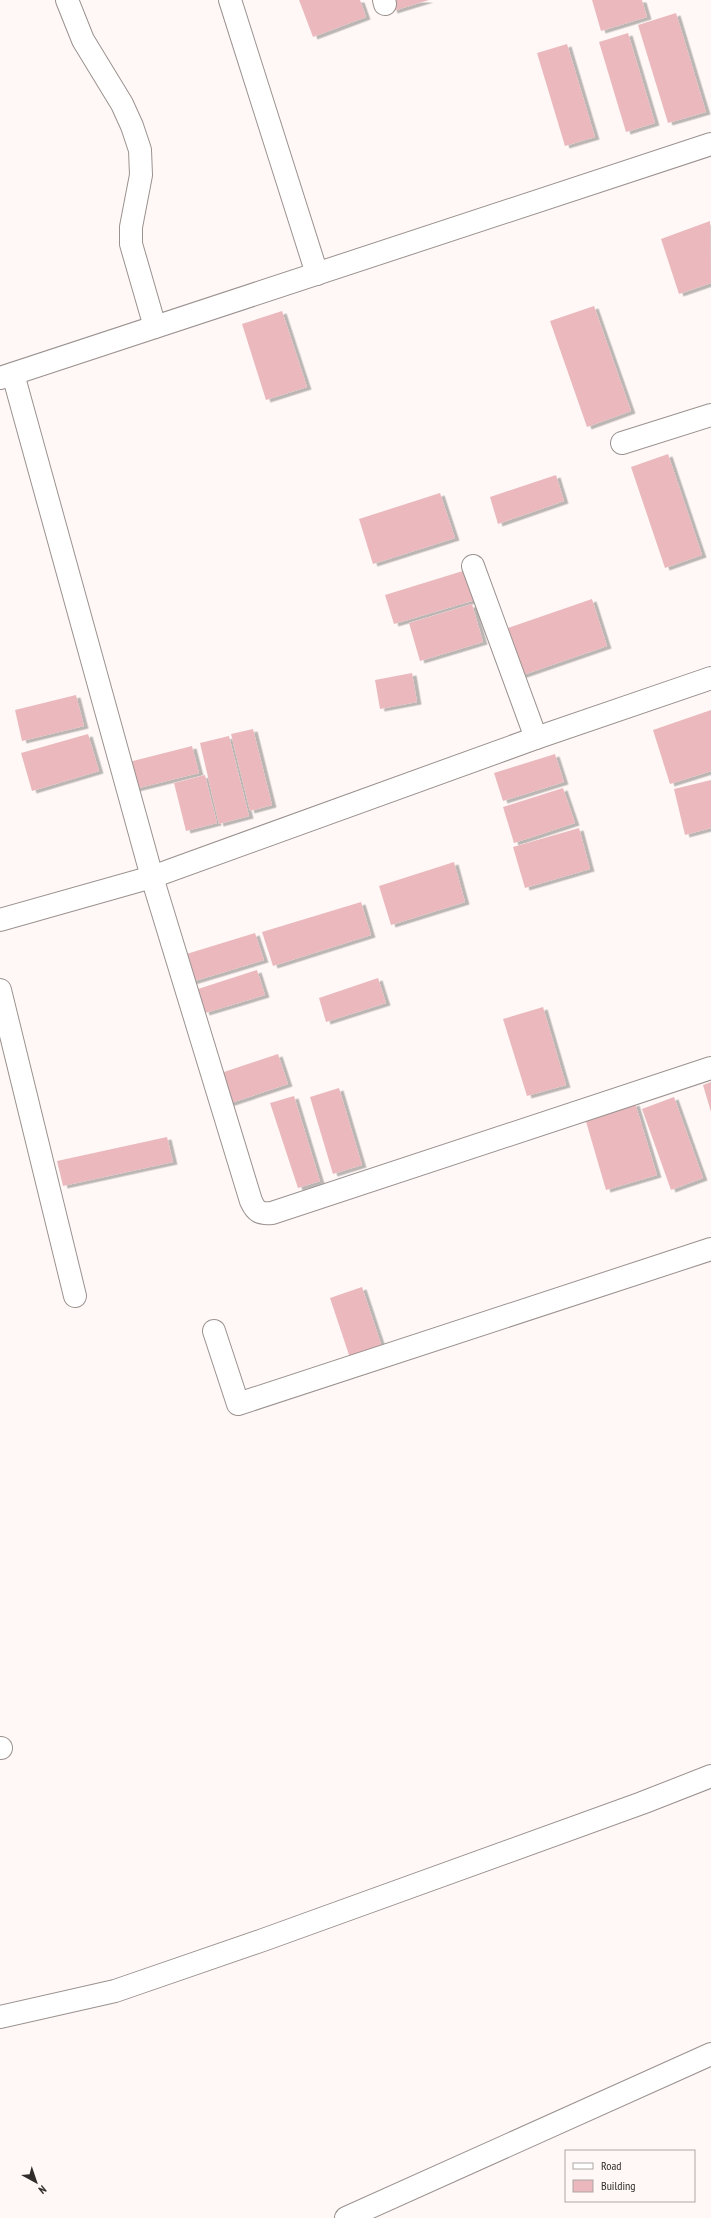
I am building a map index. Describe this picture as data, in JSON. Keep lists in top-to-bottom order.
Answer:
{
  "legend": ["Road", "Building"],
  "north": "bottom right"
}
